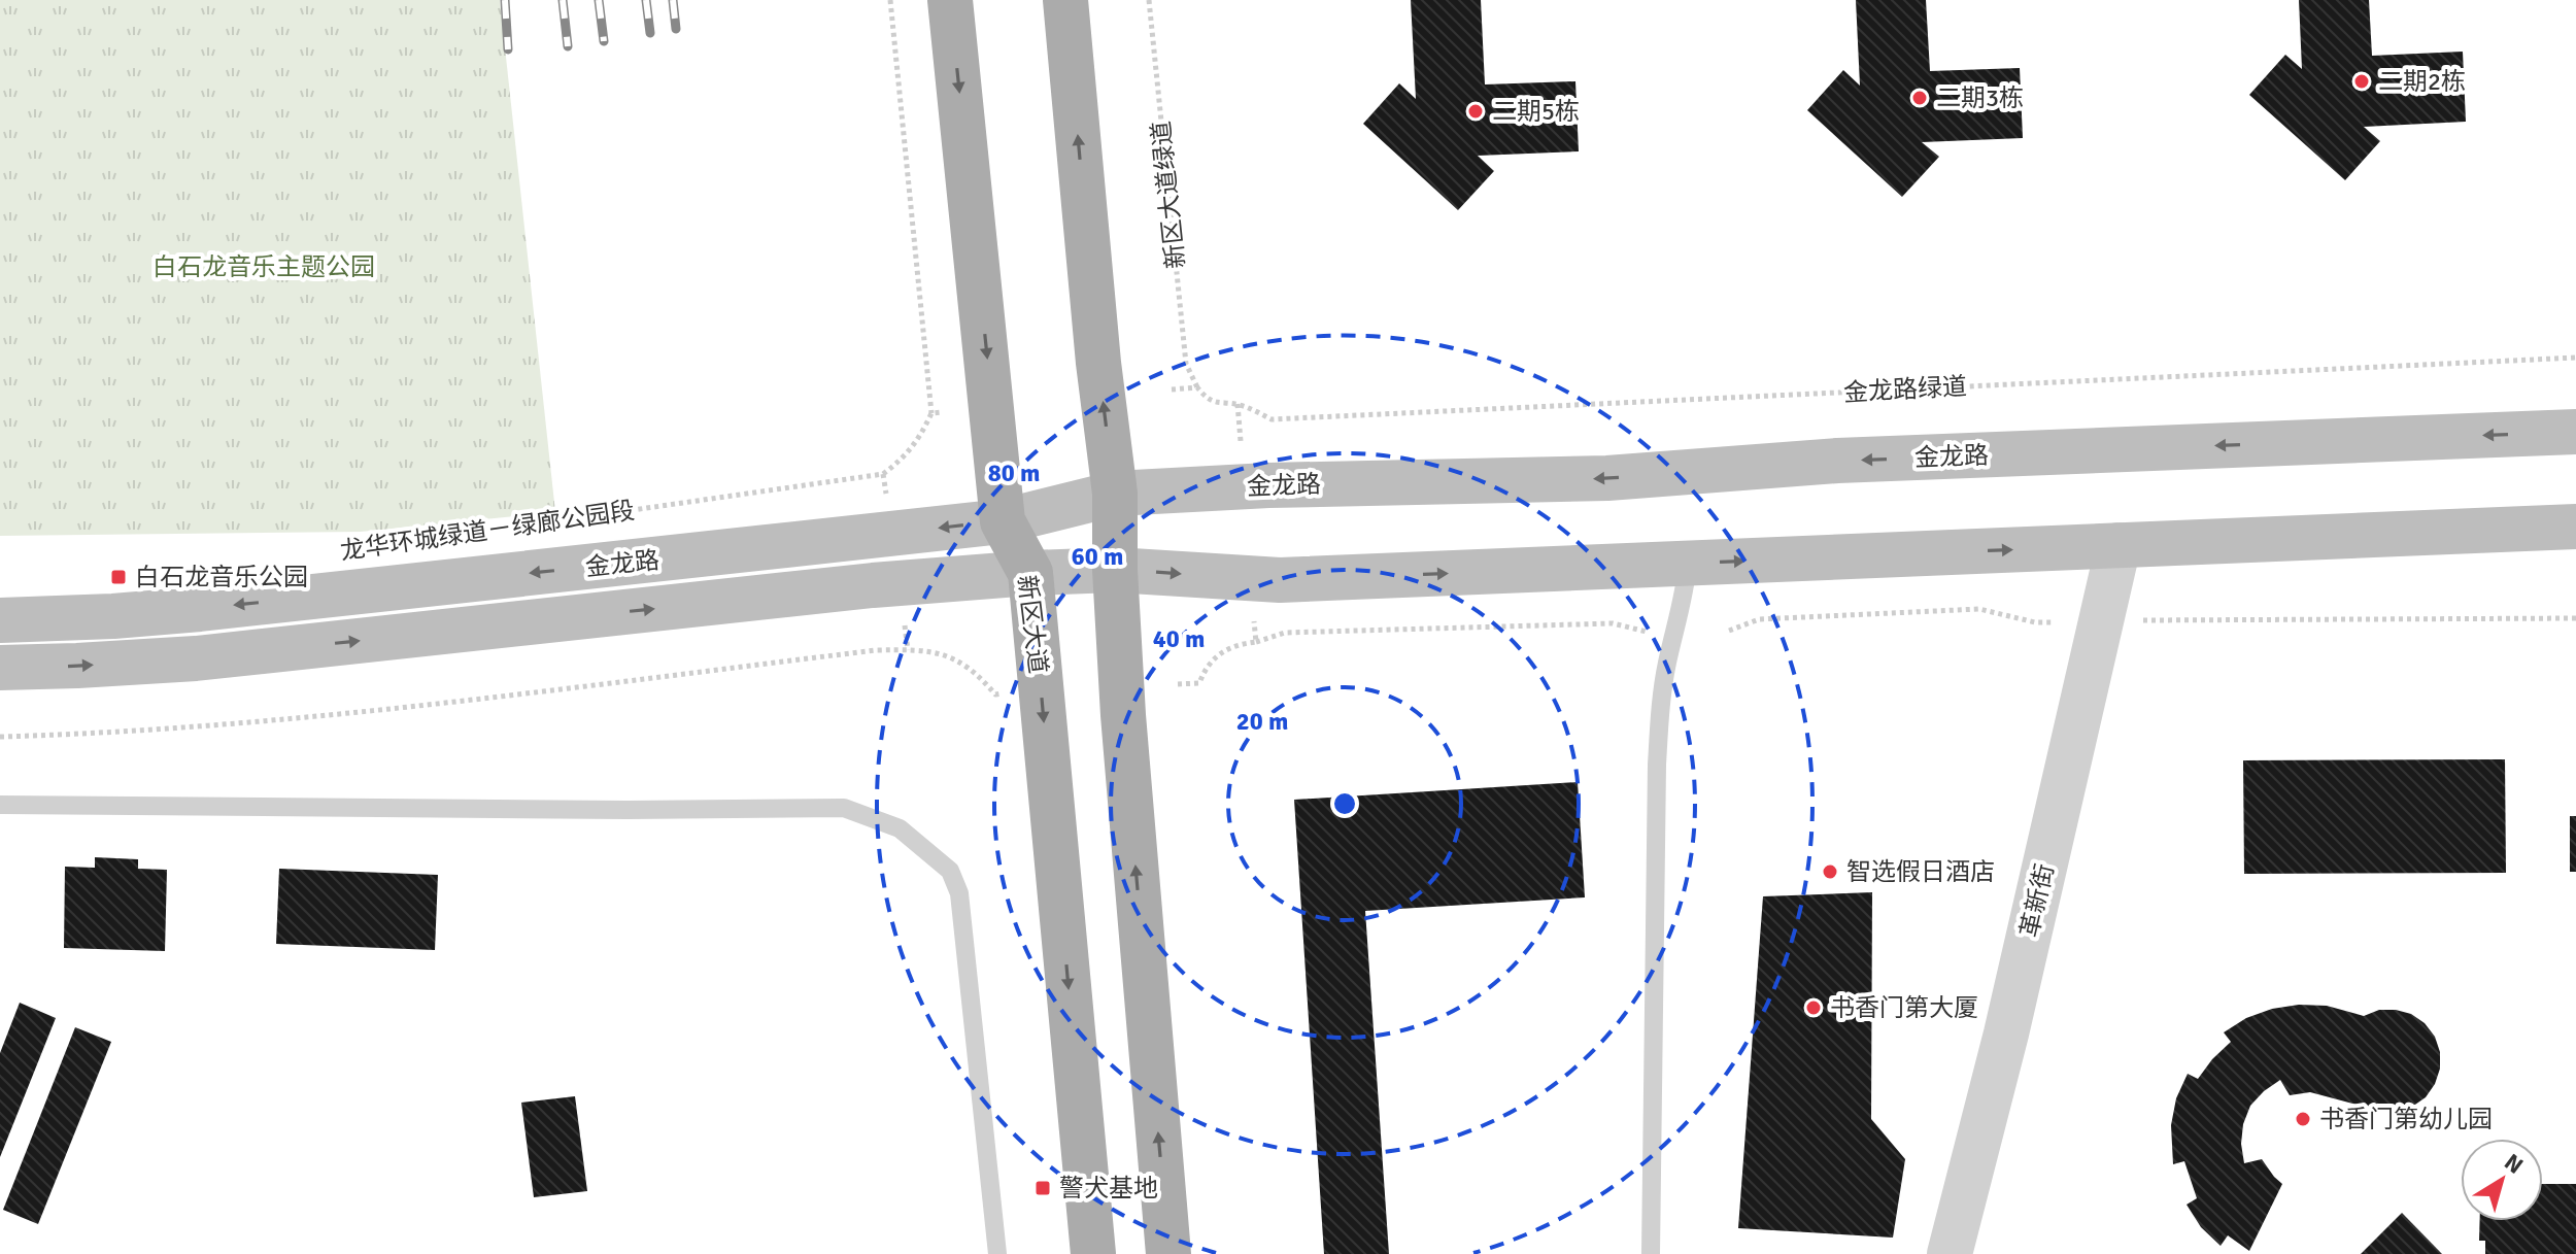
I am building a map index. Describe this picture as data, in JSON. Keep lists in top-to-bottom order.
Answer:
{
  "streets": {
    "main road": ["金龙路", "新区大道"],
    "street": ["革新街"],
    "path": ["新区大道绿道", "金龙路绿道", "龙华环城绿道－绿廊公园段"]
  },
  "crossings": [
    ["新区大道绿道", "金龙路绿道"],
    ["金龙路", "新区大道"],
    ["金龙路", "革新街"]
  ],
  "parks": ["白石龙音乐主题公园"],
  "places": {
    "other": [
      "二期2栋",
      "二期3栋",
      "二期5栋",
      "智选假日酒店",
      "书香门第大厦",
      "书香门第幼儿园"
    ],
    "transit": ["白石龙音乐公园", "警犬基地"]
  },
  "north": "top right",
  "rings": [
    "80 m",
    "60 m",
    "40 m",
    "20 m"
  ]
}
